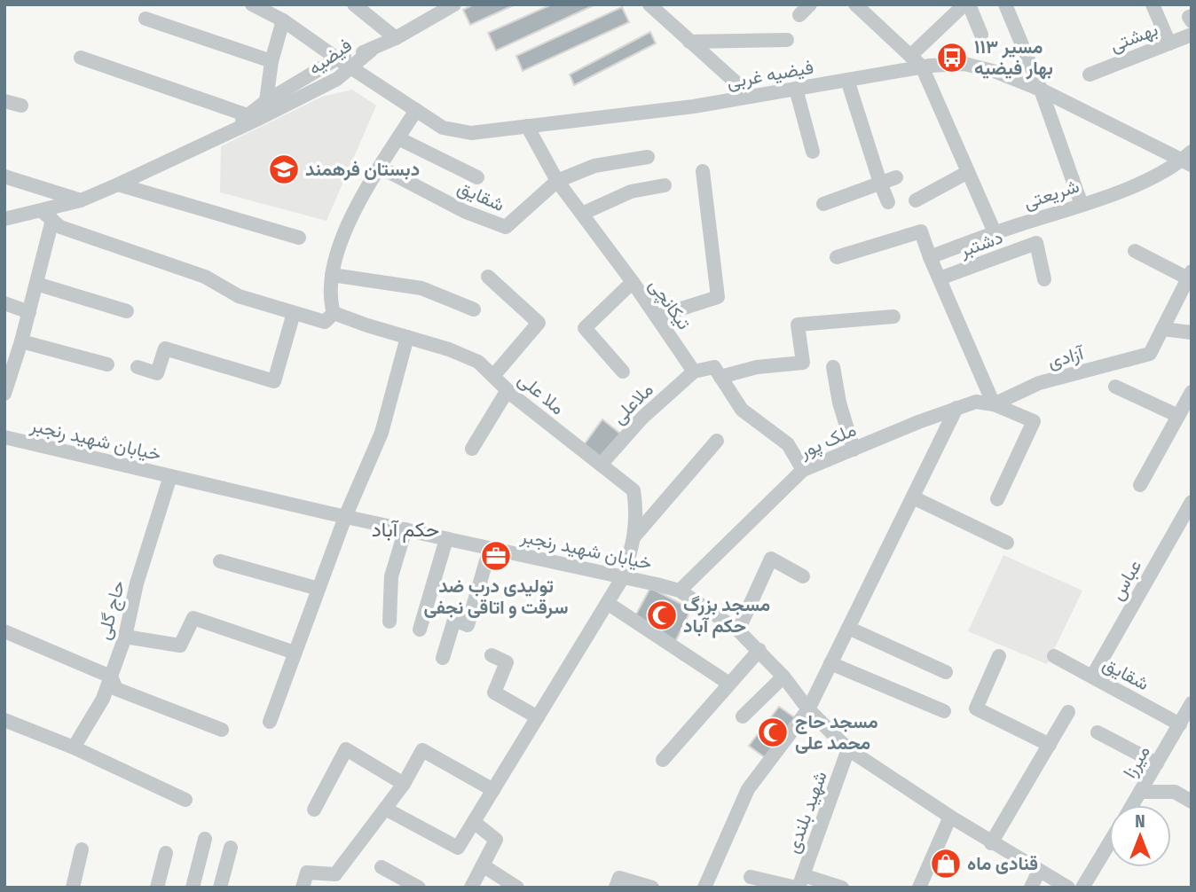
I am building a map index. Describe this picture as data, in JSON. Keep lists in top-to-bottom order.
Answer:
{
  "streets": {
    "street": [
      "بهشتی",
      "فیضیه",
      "فیضیه غربی",
      "شریعتی",
      "شقایق",
      "دشتبر",
      "تیکانچی",
      "آزادی",
      "ملا علی",
      "ملاعلی",
      "خیابان شهید رنجبر",
      "ملک پور",
      "عباس",
      "حاج گلی",
      "میرزا",
      "شهید بلندی"
    ]
  },
  "crossings": [
    ["فیضیه", "فیضیه غربی"],
    ["فیضیه", "ملا علی"],
    ["فیضیه غربی", "شریعتی"],
    ["فیضیه غربی", "تیکانچی"],
    ["شقایق", "تیکانچی"],
    ["شقایق", "عباس"],
    ["شقایق", "میرزا"],
    ["تیکانچی", "ملاعلی"],
    ["آزادی", "ملک پور"],
    ["ملا علی", "ملاعلی"],
    ["ملا علی", "خیابان شهید رنجبر"],
    ["خیابان شهید رنجبر", "ملک پور"],
    ["خیابان شهید رنجبر", "حاج گلی"],
    ["خیابان شهید رنجبر", "شهید بلندی"]
  ],
  "districts": ["حکم آباد"],
  "places": {
    "bus stop": ["مسیر ۱۱۳ بهار فیضیه"],
    "school or university": ["دبستان فرهمند"],
    "office": ["تولیدی درب ضد سرقت و اتاقی نجفی"],
    "mosque": ["مسجد بزرگ حکم آباد", "مسجد حاج محمد علی"],
    "shop": ["قنادی ماه"]
  },
  "north": "top"
}
